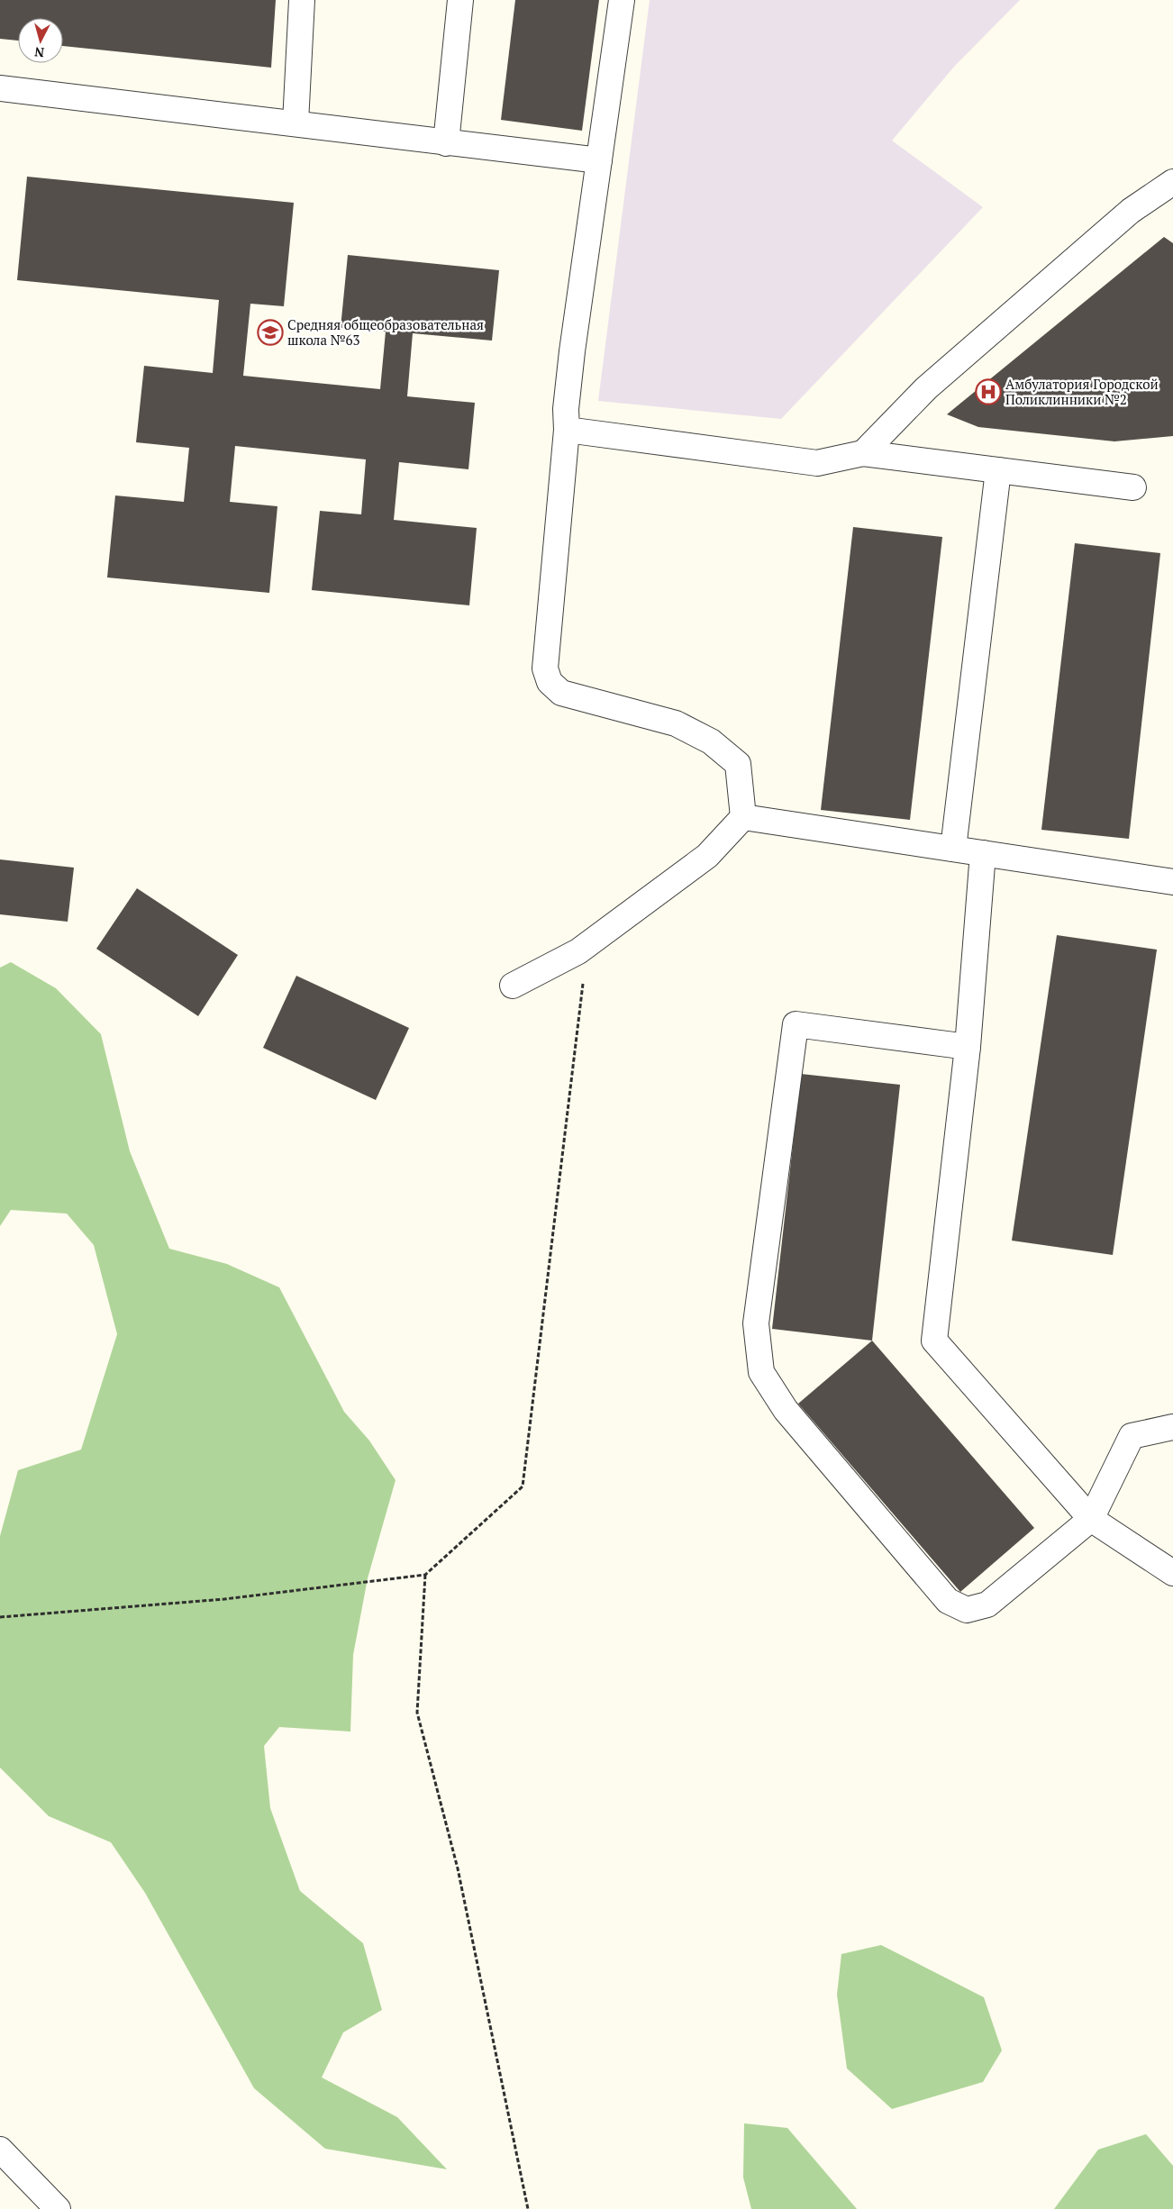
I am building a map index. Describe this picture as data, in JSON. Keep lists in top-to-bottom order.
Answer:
{
  "places": {
    "school or university": ["Средняя общеобразовательная школа №63"],
    "hospital": ["Амбулатория Городской Поликлинники №2"]
  },
  "north": "bottom"
}
